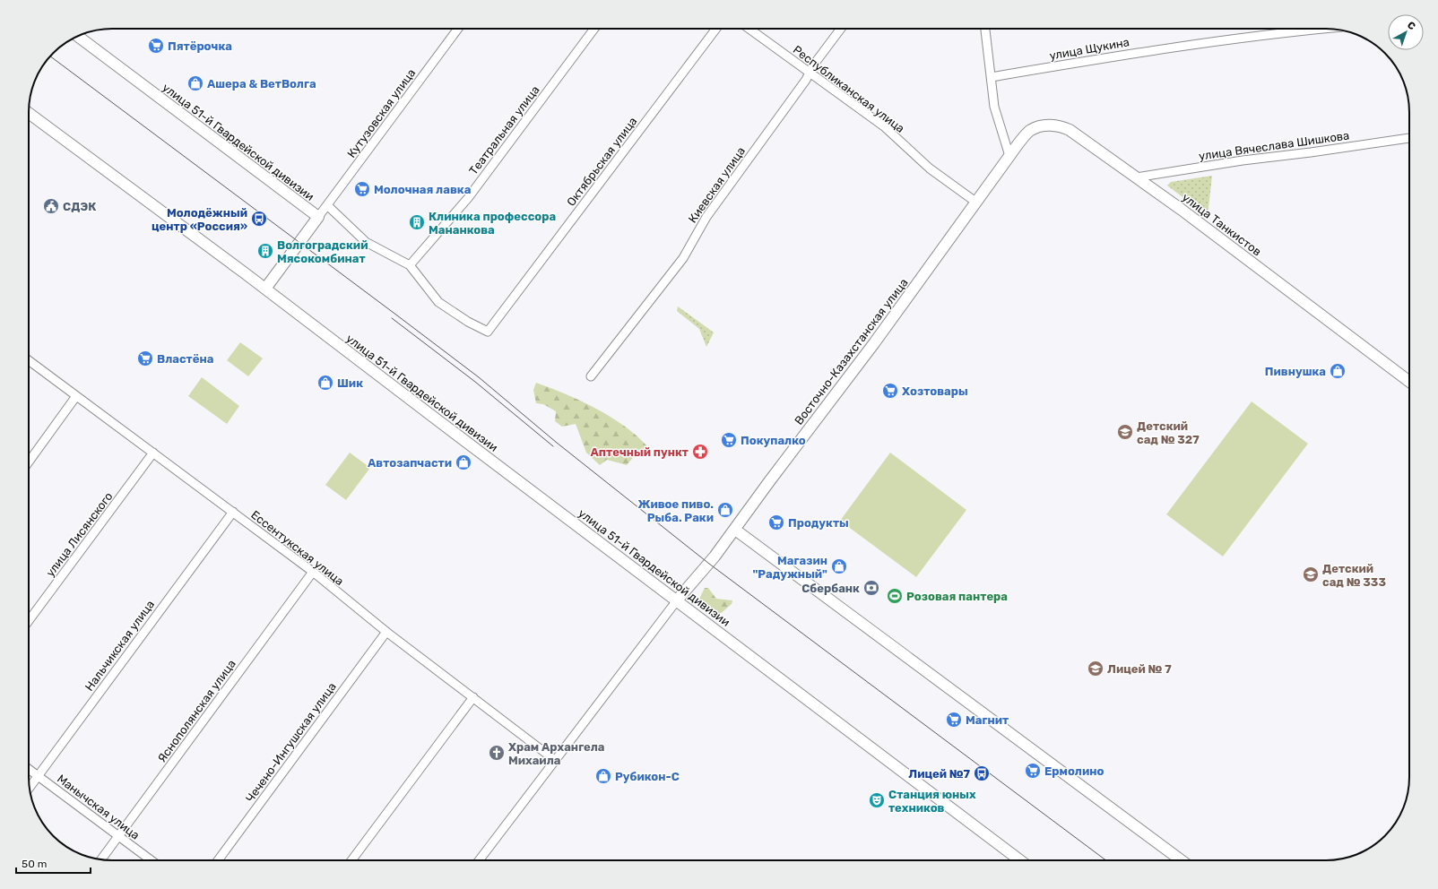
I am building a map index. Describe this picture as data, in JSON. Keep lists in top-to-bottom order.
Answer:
{
  "streets": {
    "main road": ["улица 51-й Гвардейской дивизии", "улица Танкистов", "Восточно-Казахстанская улица"],
    "street": [
      "улица Щукина",
      "Республиканская улица",
      "Кутузовская улица",
      "Театральная улица",
      "улица Вячеслава Шишкова",
      "Октябрьская улица",
      "Киевская улица",
      "улица Лисянского",
      "Ессентукская улица",
      "Нальчикская улица",
      "Яснополянская улица",
      "Чечено-Ингушская улица",
      "Манычская улица"
    ]
  },
  "crossings": [
    ["Республиканская улица", "Киевская улица"],
    ["Республиканская улица", "Восточно-Казахстанская улица"],
    ["Кутузовская улица", "улица 51-й Гвардейской дивизии"],
    ["Театральная улица", "Октябрьская улица"],
    ["улица 51-й Гвардейской дивизии", "Восточно-Казахстанская улица"],
    ["улица Вячеслава Шишкова", "улица Танкистов"],
    ["улица Танкистов", "Восточно-Казахстанская улица"],
    ["Восточно-Казахстанская улица", "Ессентукская улица"],
    ["улица Лисянского", "Ессентукская улица"],
    ["Ессентукская улица", "Нальчикская улица"],
    ["Ессентукская улица", "Яснополянская улица"],
    ["Ессентукская улица", "Чечено-Ингушская улица"],
    ["Нальчикская улица", "Манычская улица"],
    ["Яснополянская улица", "Манычская улица"]
  ],
  "places": {
    "supermarket": [
      "Пятёрочка",
      "Молочная лавка",
      "Властёна",
      "Хозтовары",
      "Покупалко",
      "Продукты",
      "Магнит",
      "Ермолино"
    ],
    "shop": [
      "Ашера & ВетВолга",
      "Пивнушка",
      "Шик",
      "Автозапчасти",
      "Живое пиво. Рыба. Раки",
      "Магазин \"Радужный\"",
      "Рубикон-С"
    ],
    "public building": ["СДЭК"],
    "bus stop": ["Молодёжный центр «Россия»", "Лицей №7"],
    "building": ["Клиника профессора Мананкова", "Волгоградский Мясокомбинат"],
    "school or university": ["Детский сад № 327", "Детский сад № 333", "Лицей № 7"],
    "pharmacy": ["Аптечный пункт"],
    "bank": ["Сбербанк"],
    "sports": ["Розовая пантера"],
    "church": ["Храм Архангела Михаила"],
    "theatre": ["Станция юных техников"]
  },
  "scale_bar": "50 m",
  "north": "top right"
}
